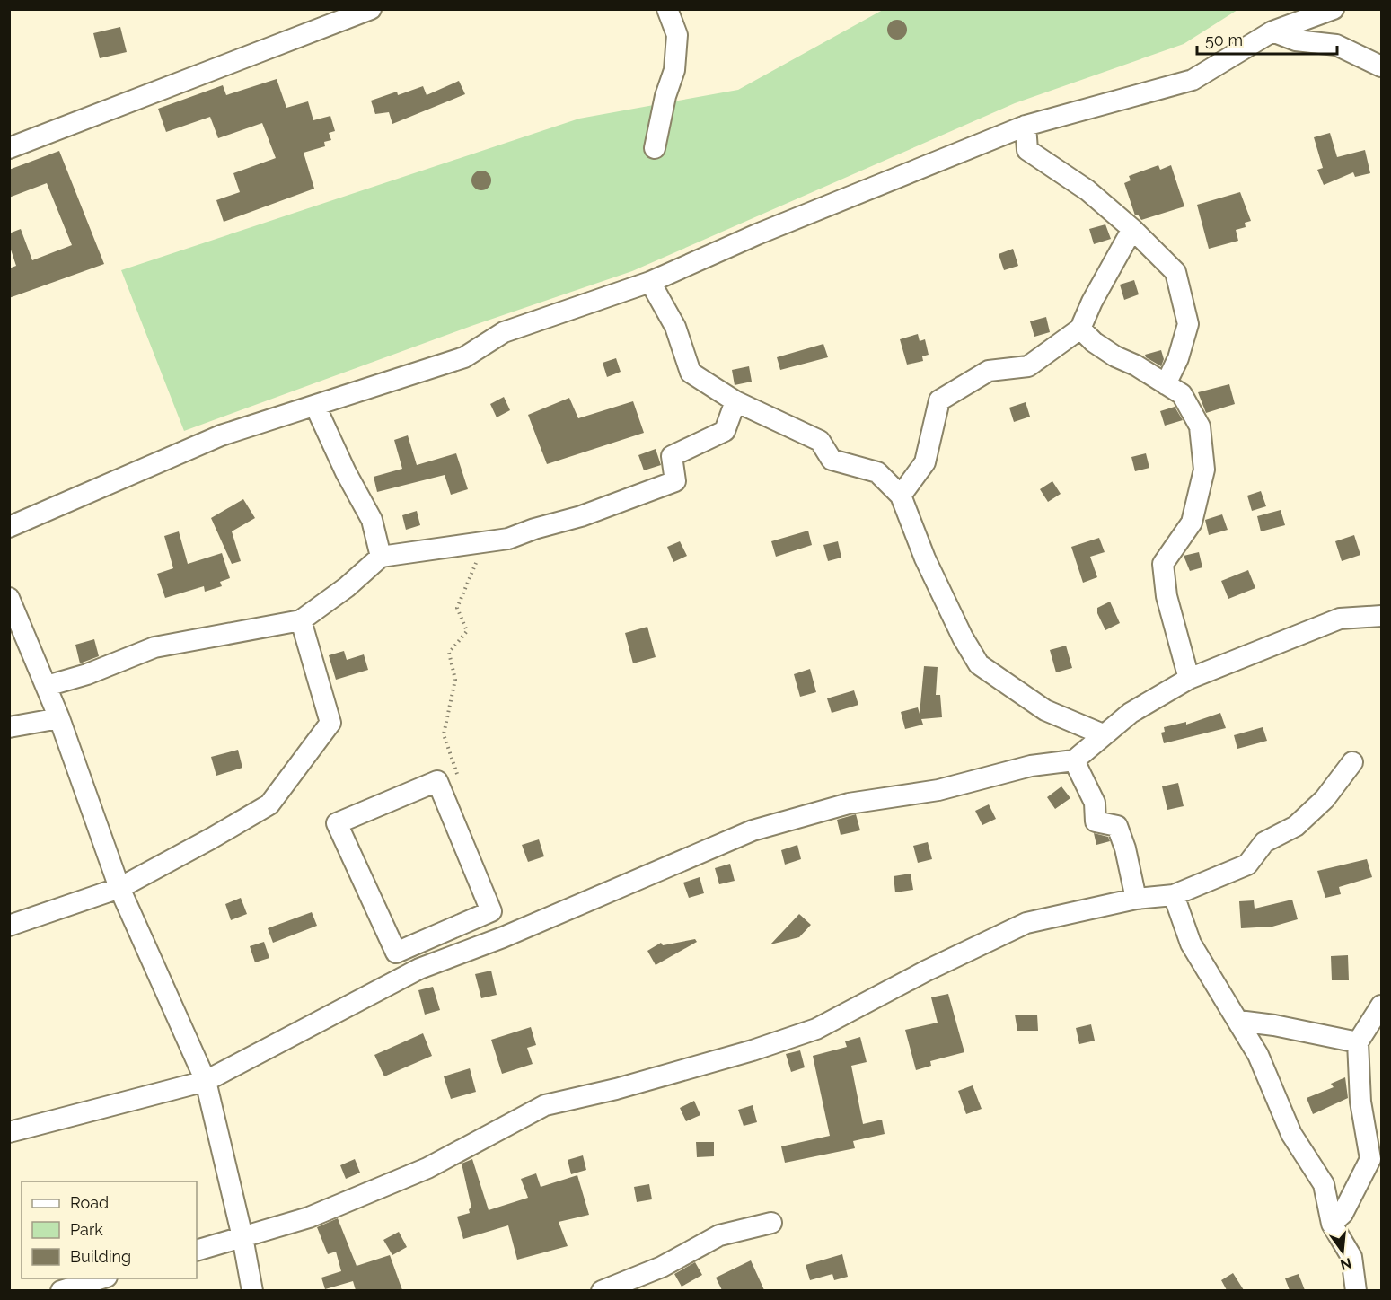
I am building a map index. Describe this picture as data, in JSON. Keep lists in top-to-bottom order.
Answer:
{
  "legend": ["Road", "Park", "Building"],
  "scale_bar": "50 m",
  "north": "bottom"
}
